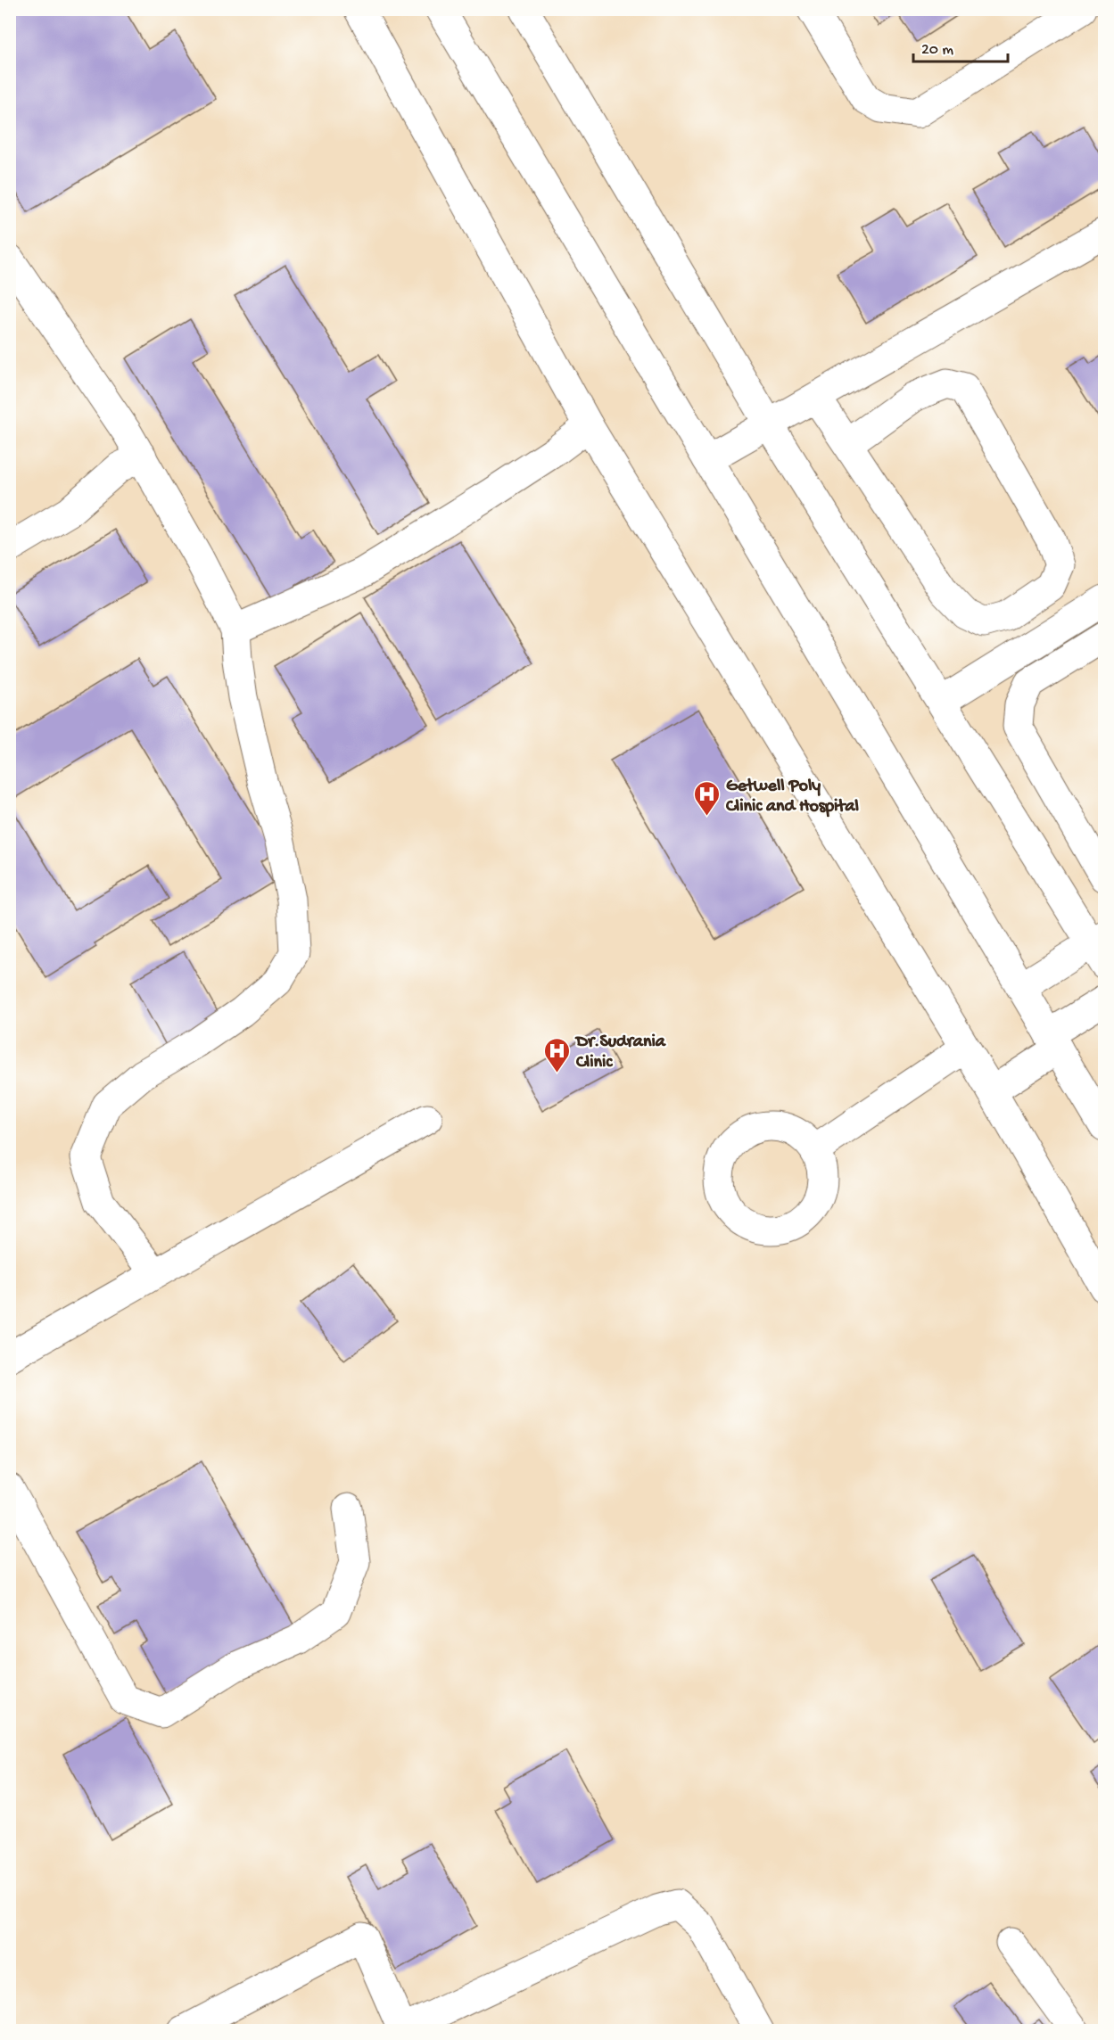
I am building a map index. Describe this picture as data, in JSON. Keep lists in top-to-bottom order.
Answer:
{
  "places": {
    "hospital": ["Getwell Poly Clinic and Hospital", "Dr.Sudrania Clinic"]
  },
  "scale_bar": "20 m"
}
